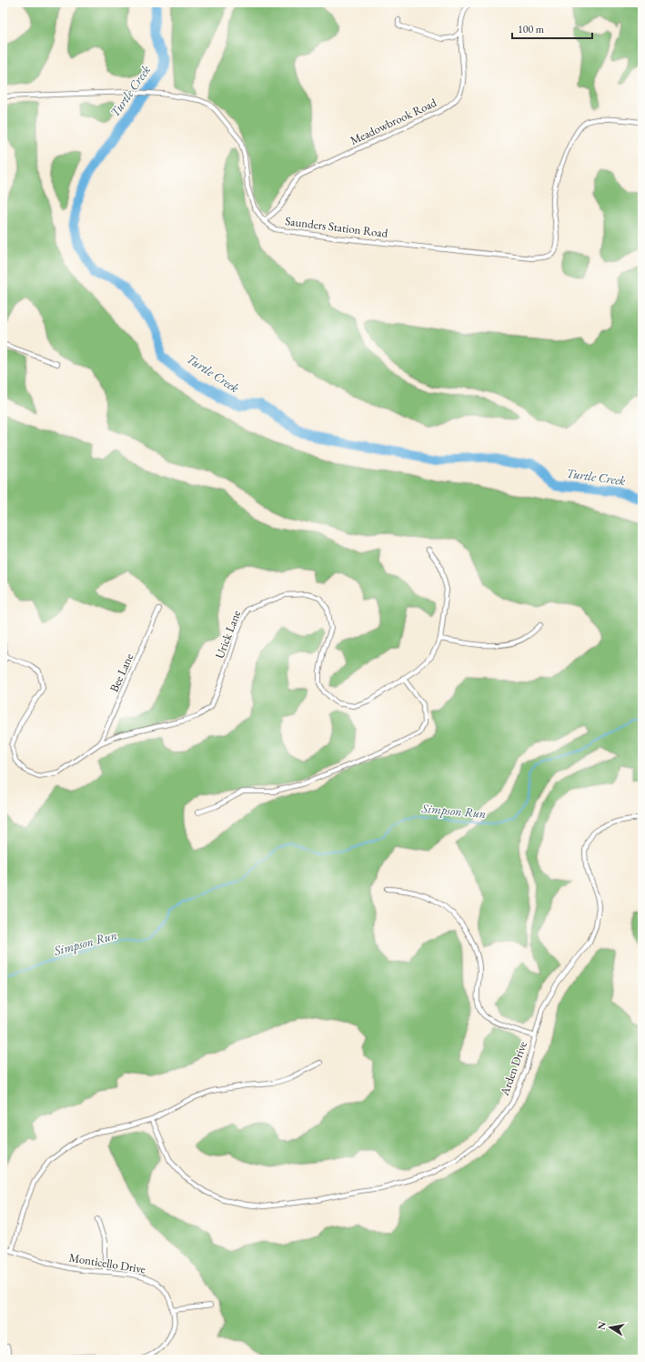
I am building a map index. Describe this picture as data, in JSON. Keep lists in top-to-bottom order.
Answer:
{
  "streets": {
    "street": [
      "Meadowbrook Road",
      "Saunders Station Road",
      "Urick Lane",
      "Bee Lane",
      "Arden Drive",
      "Monticello Drive"
    ]
  },
  "crossings": [
    ["Meadowbrook Road", "Saunders Station Road"],
    ["Urick Lane", "Bee Lane"]
  ],
  "water": ["Turtle Creek", "Simpson Run"],
  "scale_bar": "100 m",
  "north": "left"
}
